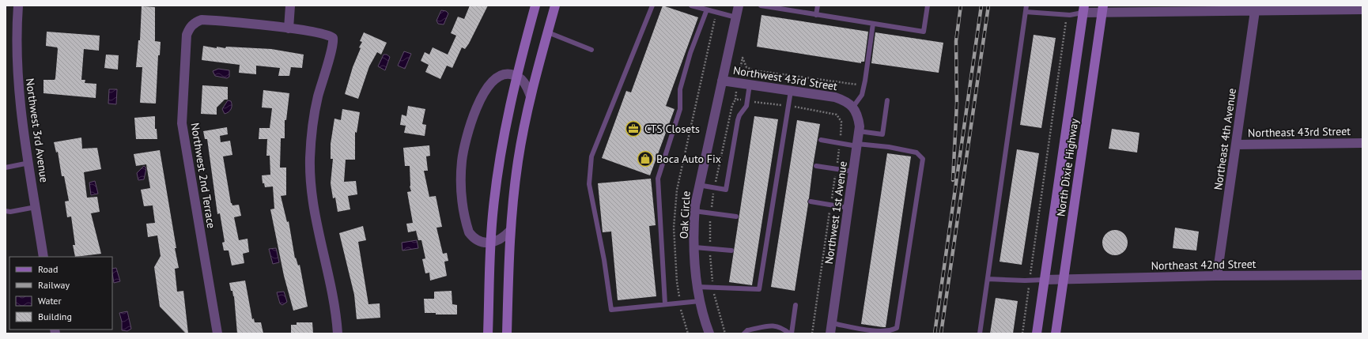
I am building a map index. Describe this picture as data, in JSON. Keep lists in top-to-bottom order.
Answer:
{
  "streets": {
    "street": [
      "Northwest 43rd Street",
      "Northwest 3rd Avenue",
      "Northeast 43rd Street",
      "Northeast 4th Avenue",
      "North Dixie Highway",
      "Northwest 2nd Terrace",
      "Northwest 1st Avenue",
      "Oak Circle",
      "Northeast 42nd Street"
    ]
  },
  "crossings": [
    ["Northwest 43rd Street", "Northwest 1st Avenue"],
    ["Northwest 43rd Street", "Oak Circle"],
    ["Northeast 43rd Street", "Northeast 4th Avenue"],
    ["Northeast 4th Avenue", "Northeast 42nd Street"],
    ["North Dixie Highway", "Northeast 42nd Street"]
  ],
  "places": {
    "office": ["CTS Closets"],
    "shop": ["Boca Auto Fix"]
  },
  "legend": [
    "Road",
    "Railway",
    "Water",
    "Building"
  ]
}
